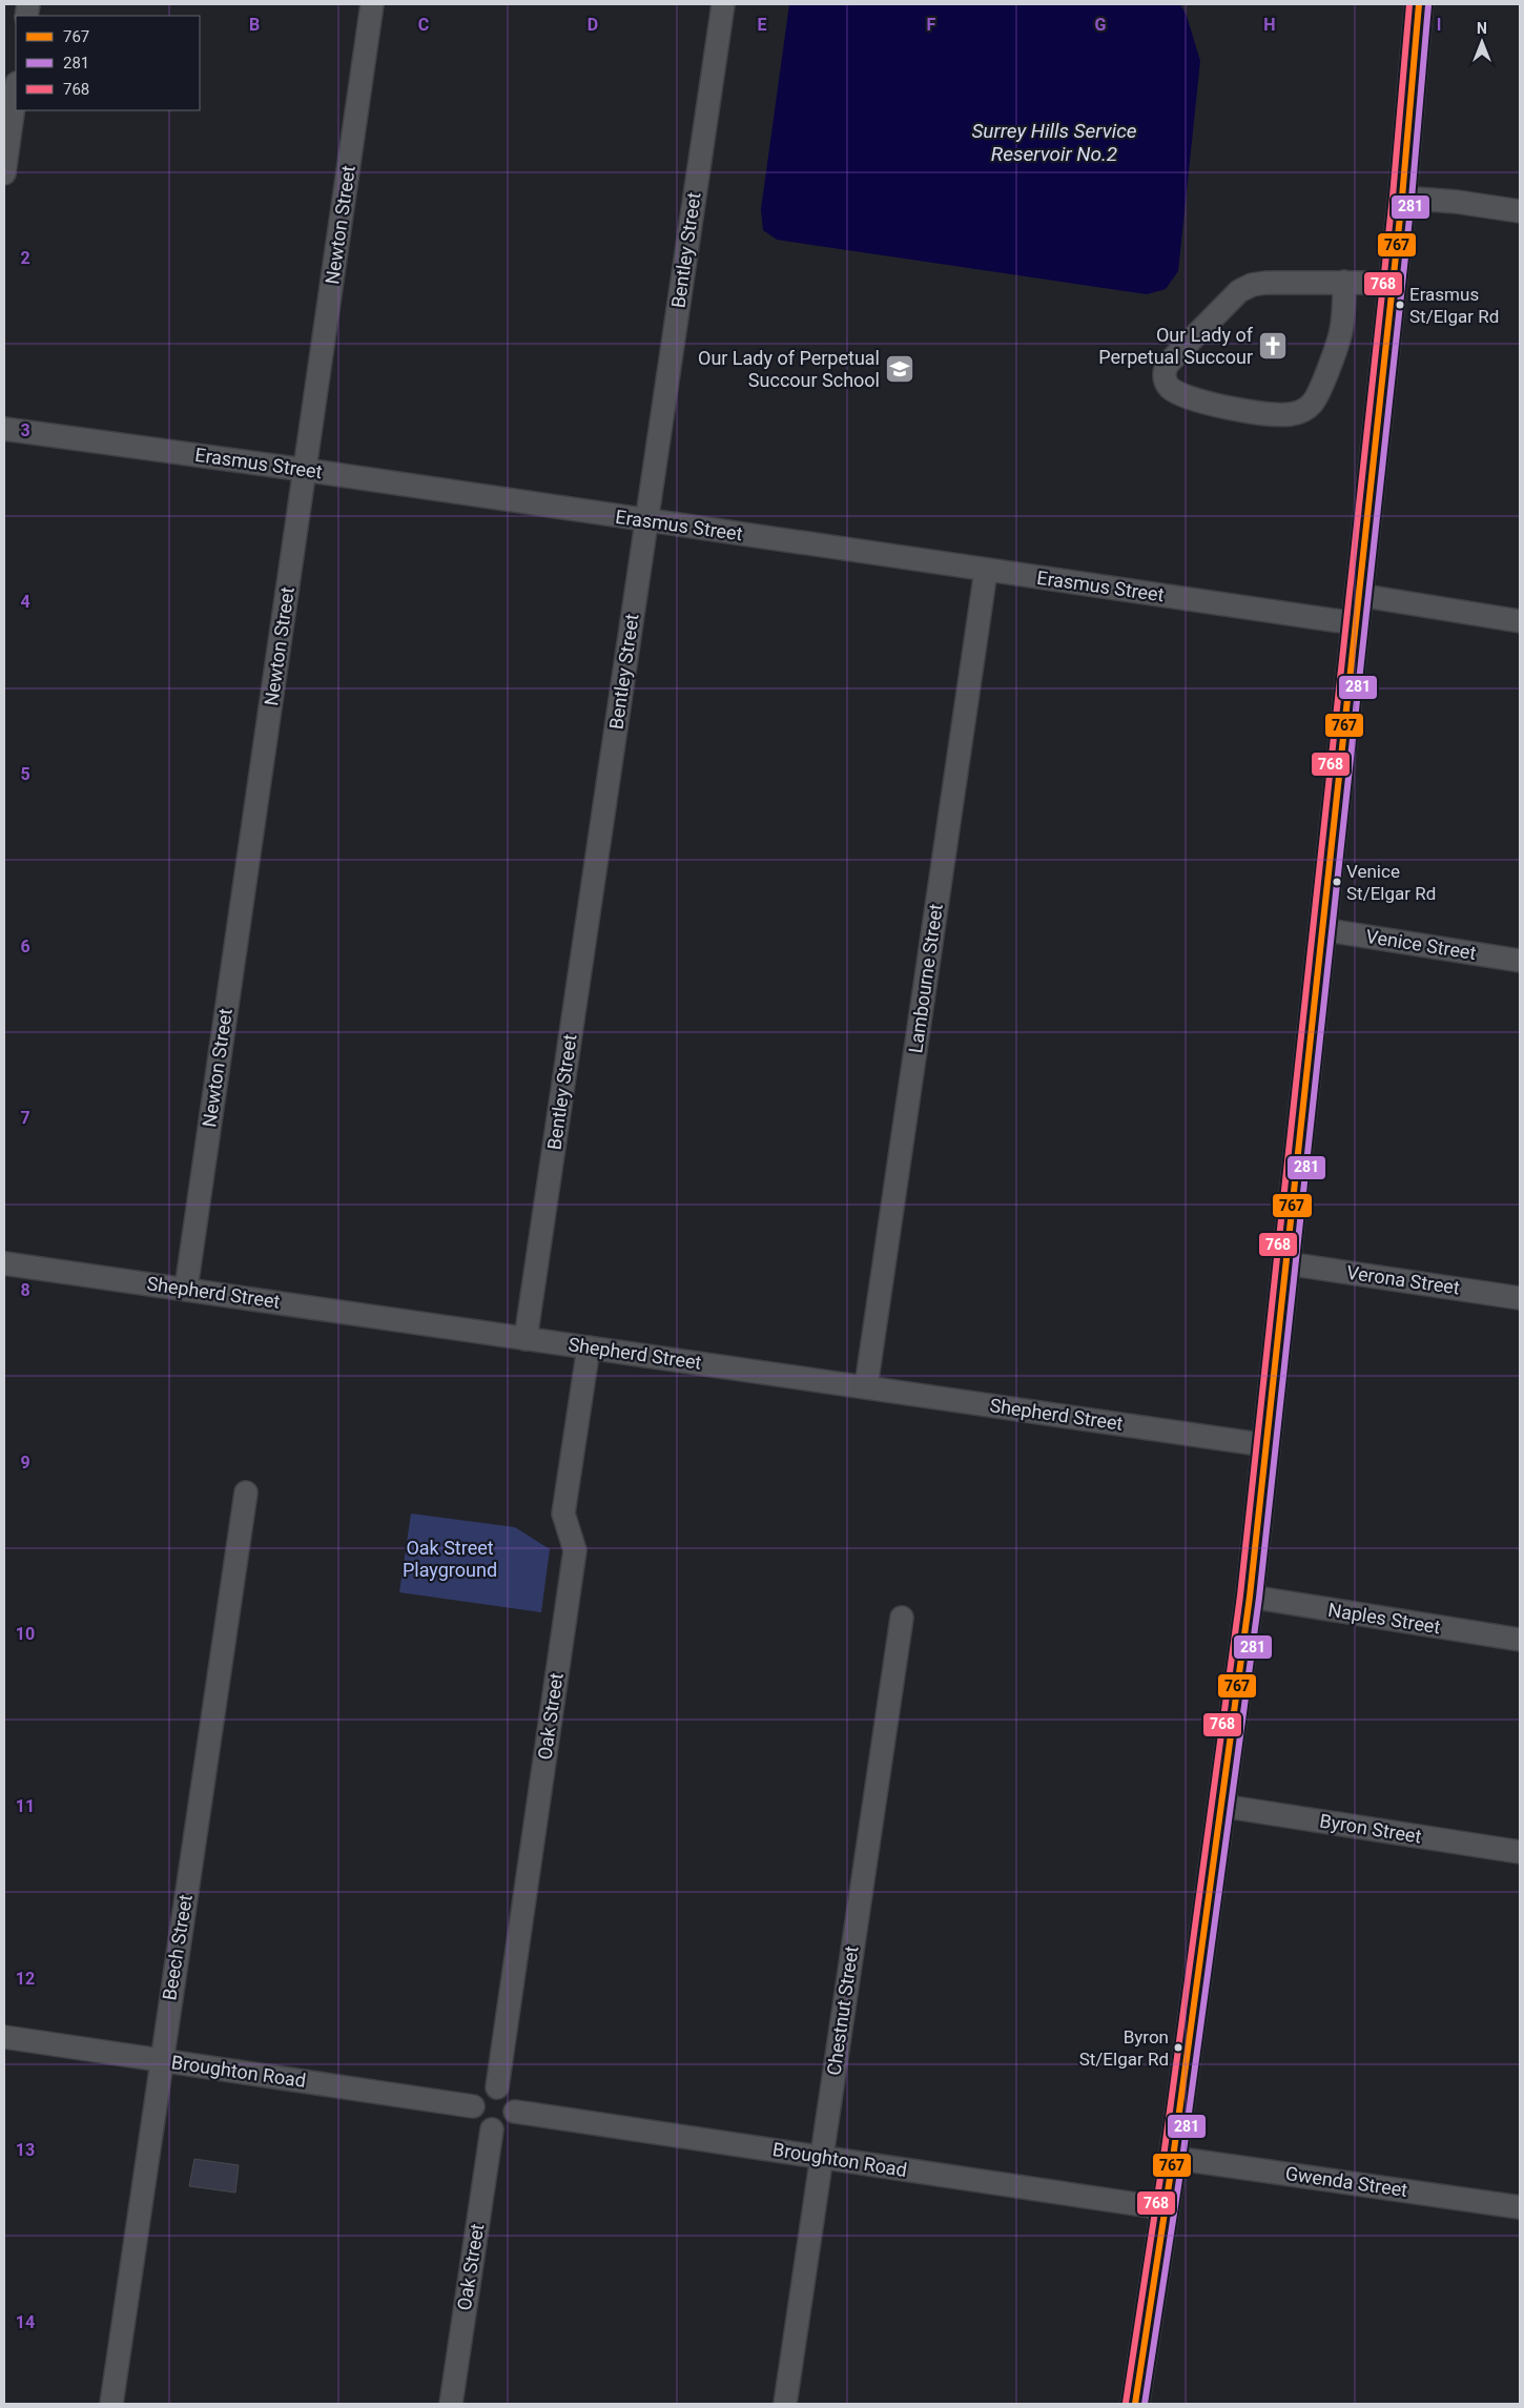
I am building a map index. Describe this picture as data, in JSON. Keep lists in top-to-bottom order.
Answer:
{
  "streets": {
    "street": [
      "Newton Street",
      "Bentley Street",
      "Erasmus Street",
      "Venice Street",
      "Lambourne Street",
      "Verona Street",
      "Shepherd Street",
      "Naples Street",
      "Oak Street",
      "Byron Street",
      "Beech Street",
      "Chestnut Street",
      "Broughton Road",
      "Gwenda Street"
    ]
  },
  "crossings": [
    ["Newton Street", "Erasmus Street"],
    ["Newton Street", "Shepherd Street"],
    ["Bentley Street", "Erasmus Street"],
    ["Bentley Street", "Shepherd Street"],
    ["Erasmus Street", "Lambourne Street"],
    ["Lambourne Street", "Shepherd Street"],
    ["Shepherd Street", "Oak Street"],
    ["Oak Street", "Broughton Road"],
    ["Beech Street", "Broughton Road"],
    ["Chestnut Street", "Broughton Road"]
  ],
  "water": ["Surrey Hills Service Reservoir No.2"],
  "parks": ["Oak Street Playground"],
  "places": {
    "other": ["Erasmus St/Elgar Rd", "Venice St/Elgar Rd", "Byron St/Elgar Rd"],
    "church": ["Our Lady of Perpetual Succour"],
    "school or university": ["Our Lady of Perpetual Succour School"]
  },
  "lines": ["transit line 767", "transit line 768", "transit line 281"],
  "legend": ["767", "281", "768"],
  "north": "top",
  "grid": {
    "columns": [
      "B",
      "C",
      "D",
      "E",
      "F",
      "G",
      "H",
      "I"
    ],
    "rows": [
      "2",
      "3",
      "4",
      "5",
      "6",
      "7",
      "8",
      "9",
      "10",
      "11",
      "12",
      "13",
      "14"
    ]
  }
}
